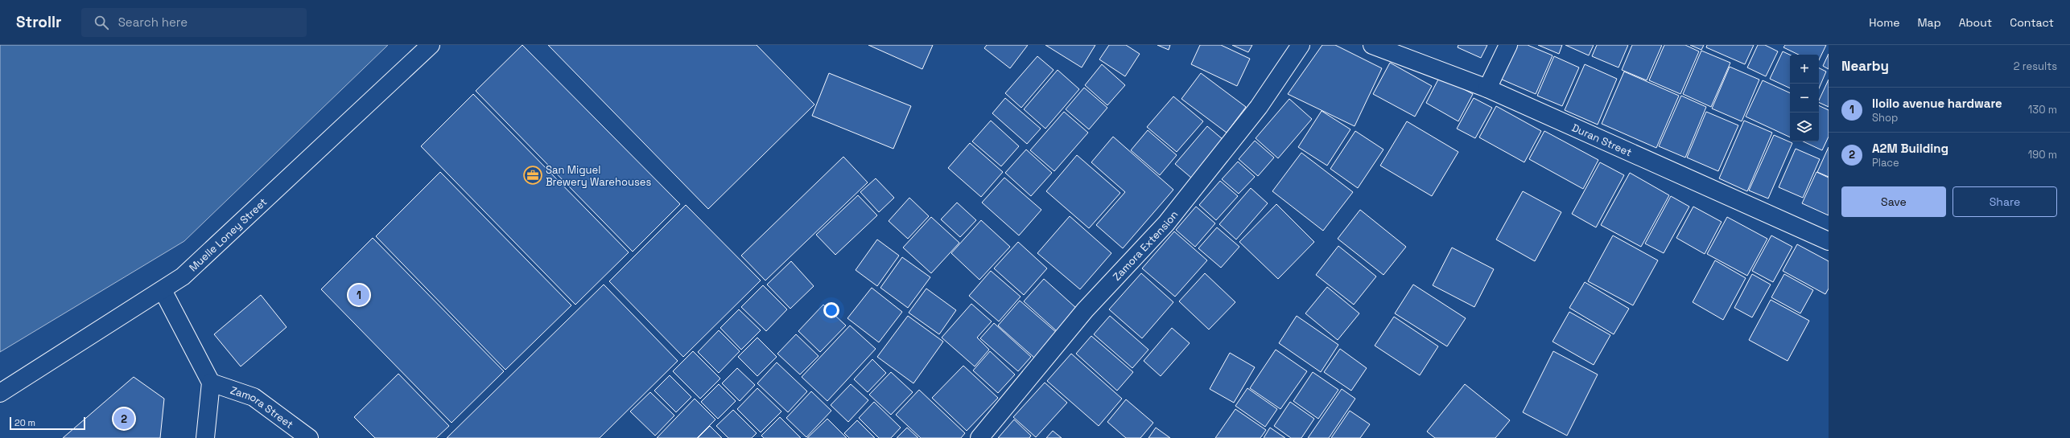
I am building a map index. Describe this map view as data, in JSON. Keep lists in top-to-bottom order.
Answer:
{
  "streets": {
    "street": [
      "Duran Street",
      "Muelle Loney Street",
      "Zamora Extension",
      "Zamora Street"
    ]
  },
  "places": {
    "office": ["San Miguel Brewery Warehouses"]
  },
  "scale_bar": "20 m",
  "page": {
    "header": "Strollr",
    "search": "Search here",
    "nav": [
      "Home",
      "Map",
      "About",
      "Contact"
    ],
    "heading": ["Nearby", "2 results"],
    "map_buttons": ["+", "−"],
    "list": [
      {
        "mark": "1",
        "name": "Iloilo avenue hardware",
        "note": "Shop",
        "value": "130 m"
      },
      {
        "mark": "2",
        "name": "A2M Building",
        "note": "Place",
        "value": "190 m"
      }
    ],
    "buttons": ["Save", "Share"],
    "pins": ["1", "2"],
    "scale": "20 m"
  }
}
